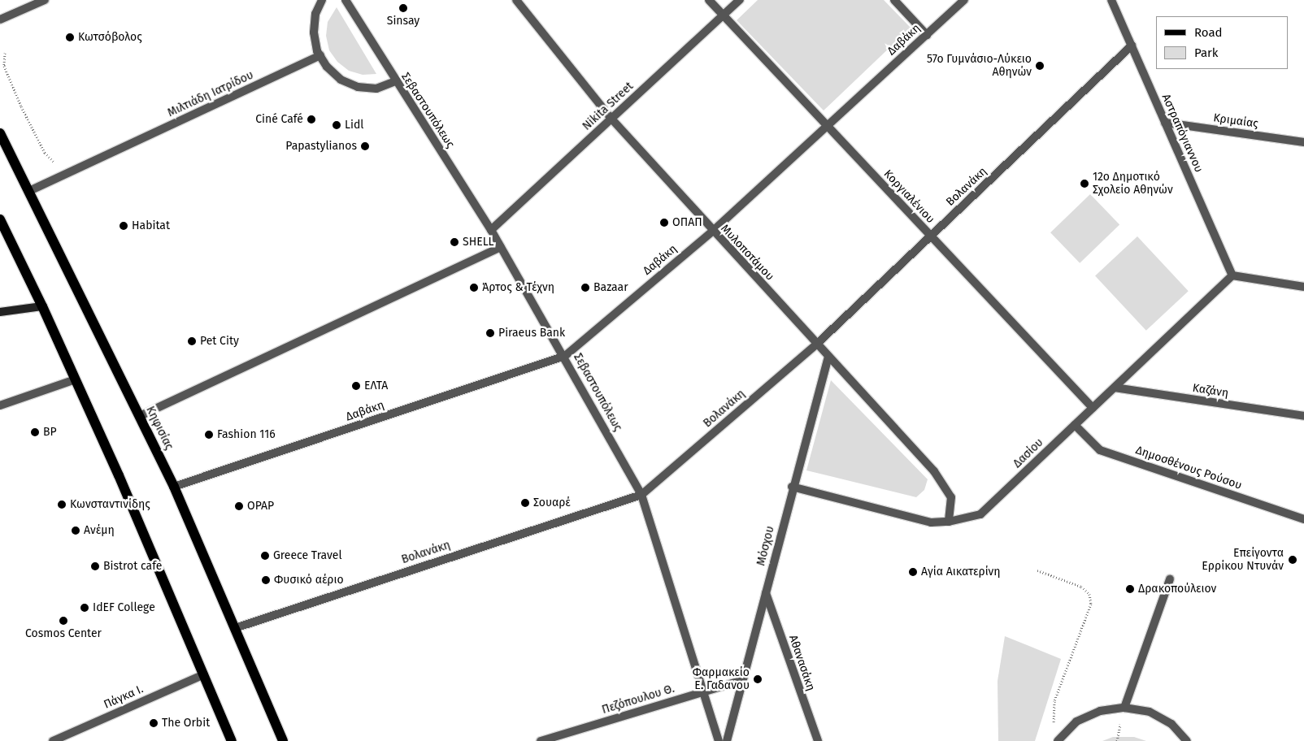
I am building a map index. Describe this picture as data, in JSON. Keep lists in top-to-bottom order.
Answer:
{
  "streets": {
    "main road": ["Κηφισίας"],
    "street": [
      "Δαβάκη",
      "Μιλτιάδη Ιατρίδου",
      "Nikita Street",
      "Σεβαστουπόλεως",
      "Κριμαίας",
      "Αστραπόγιαννου",
      "Βολανάκη",
      "Κοργιαλένιου",
      "Μυλοποτάμου",
      "Καζάνη",
      "Δασίου",
      "Δημοσθένους Ρούσου",
      "Μόσχου",
      "Αθανασάκη",
      "Πάγκα Ι.",
      "Πεζόπουλου Θ."
    ]
  },
  "crossings": [
    ["Δαβάκη", "Σεβαστουπόλεως"],
    ["Δαβάκη", "Κοργιαλένιου"],
    ["Δαβάκη", "Μυλοποτάμου"],
    ["Δαβάκη", "Κηφισίας"],
    ["Μιλτιάδη Ιατρίδου", "Κηφισίας"],
    ["Nikita Street", "Σεβαστουπόλεως"],
    ["Nikita Street", "Κοργιαλένιου"],
    ["Nikita Street", "Μυλοποτάμου"],
    ["Σεβαστουπόλεως", "Βολανάκη"],
    ["Σεβαστουπόλεως", "Πεζόπουλου Θ."],
    ["Κριμαίας", "Αστραπόγιαννου"],
    ["Αστραπόγιαννου", "Βολανάκη"],
    ["Αστραπόγιαννου", "Δασίου"],
    ["Βολανάκη", "Κοργιαλένιου"],
    ["Βολανάκη", "Μυλοποτάμου"],
    ["Βολανάκη", "Κηφισίας"],
    ["Κοργιαλένιου", "Δασίου"],
    ["Μυλοποτάμου", "Δασίου"],
    ["Μυλοποτάμου", "Μόσχου"],
    ["Καζάνη", "Δασίου"],
    ["Δασίου", "Δημοσθένους Ρούσου"],
    ["Δασίου", "Μόσχου"],
    ["Μόσχου", "Αθανασάκη"],
    ["Μόσχου", "Πεζόπουλου Θ."]
  ],
  "places": [
    "Sinsay",
    "Κωτσόβολος",
    "57ο Γυμνάσιο-Λύκειο Αθηνών",
    "Ciné Café",
    "Lidl",
    "Papastylianos",
    "12ο Δημοτικό Σχολείο Αθηνών",
    "ΟΠΑΠ",
    "Habitat",
    "SHELL",
    "Άρτος & Τέχνη",
    "Bazaar",
    "Piraeus Bank",
    "Pet City",
    "ΕΛΤΑ",
    "BP",
    "Fashion 116",
    "Σουαρέ",
    "Κωνσταντινίδης",
    "OPAP",
    "Ανέμη",
    "Greece Travel",
    "Επείγοντα Ερρίκου Ντυνάν",
    "Bistrot cafe",
    "Αγία Αικατερίνη",
    "Φυσικό αέριο",
    "Δρακοπούλειον",
    "IdEF College",
    "Cosmos Center",
    "Φαρμακείο Ε. Γαδανου",
    "The Orbit"
  ],
  "legend": ["Road", "Park"]
}
